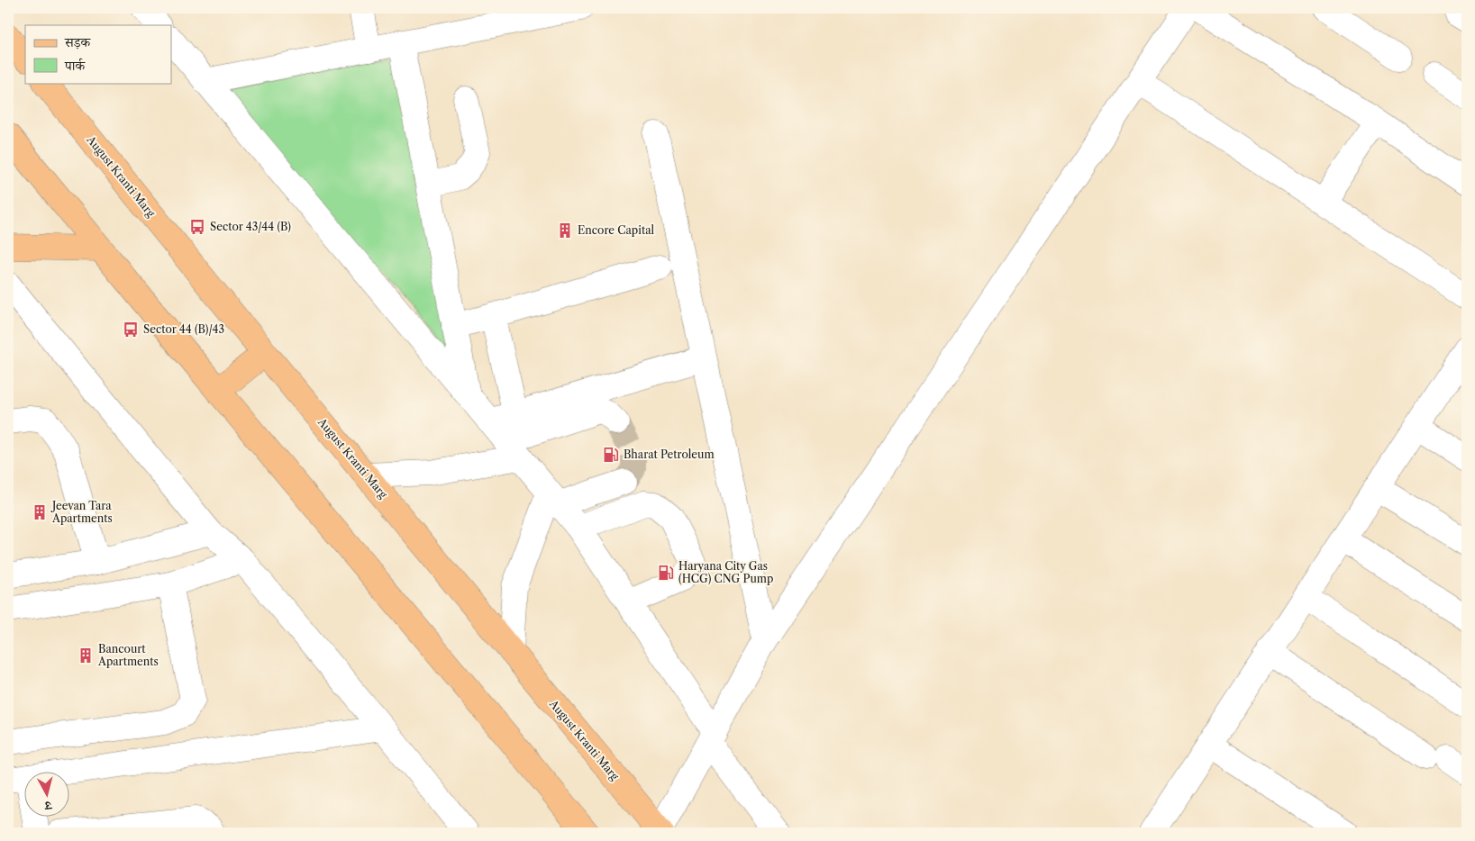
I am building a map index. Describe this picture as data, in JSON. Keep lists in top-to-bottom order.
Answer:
{
  "streets": {
    "main road": ["August Kranti Marg"]
  },
  "places": {
    "bus stop": ["Sector 43/44 (B)", "Sector 44 (B)/43"],
    "building": ["Encore Capital", "Jeevan Tara Apartments", "Bancourt Apartments"],
    "fuel station": ["Bharat Petroleum", "Haryana City Gas (HCG) CNG Pump"]
  },
  "legend": ["सड़क", "पार्क"],
  "north": "bottom"
}
